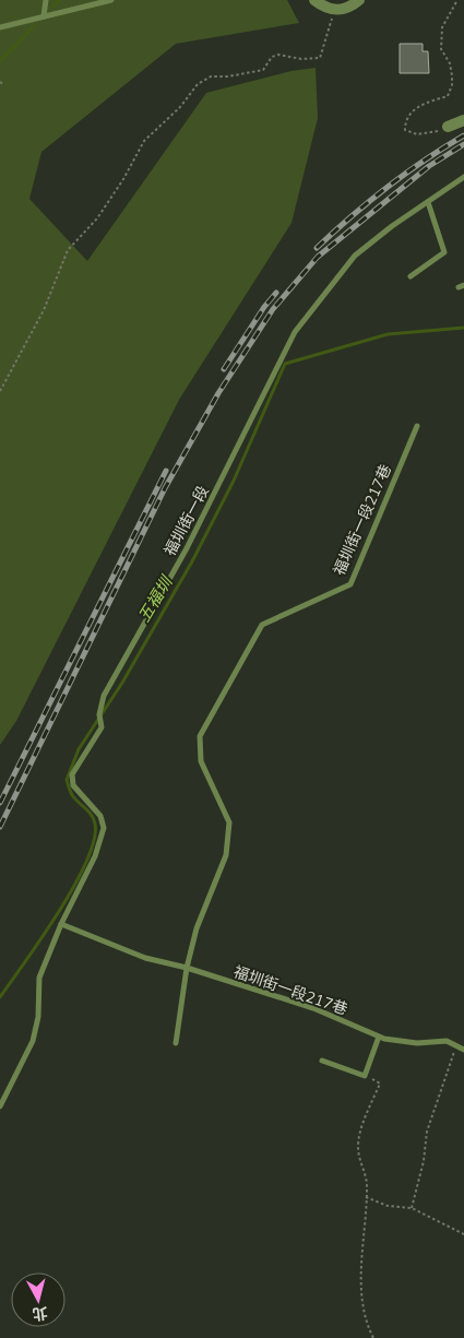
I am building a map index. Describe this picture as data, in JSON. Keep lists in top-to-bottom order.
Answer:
{
  "streets": {
    "lane": ["福圳街一段217巷", "福圳街一段"]
  },
  "crossings": [
    ["福圳街一段217巷", "福圳街一段"]
  ],
  "water": ["五福圳"],
  "north": "bottom"
}
